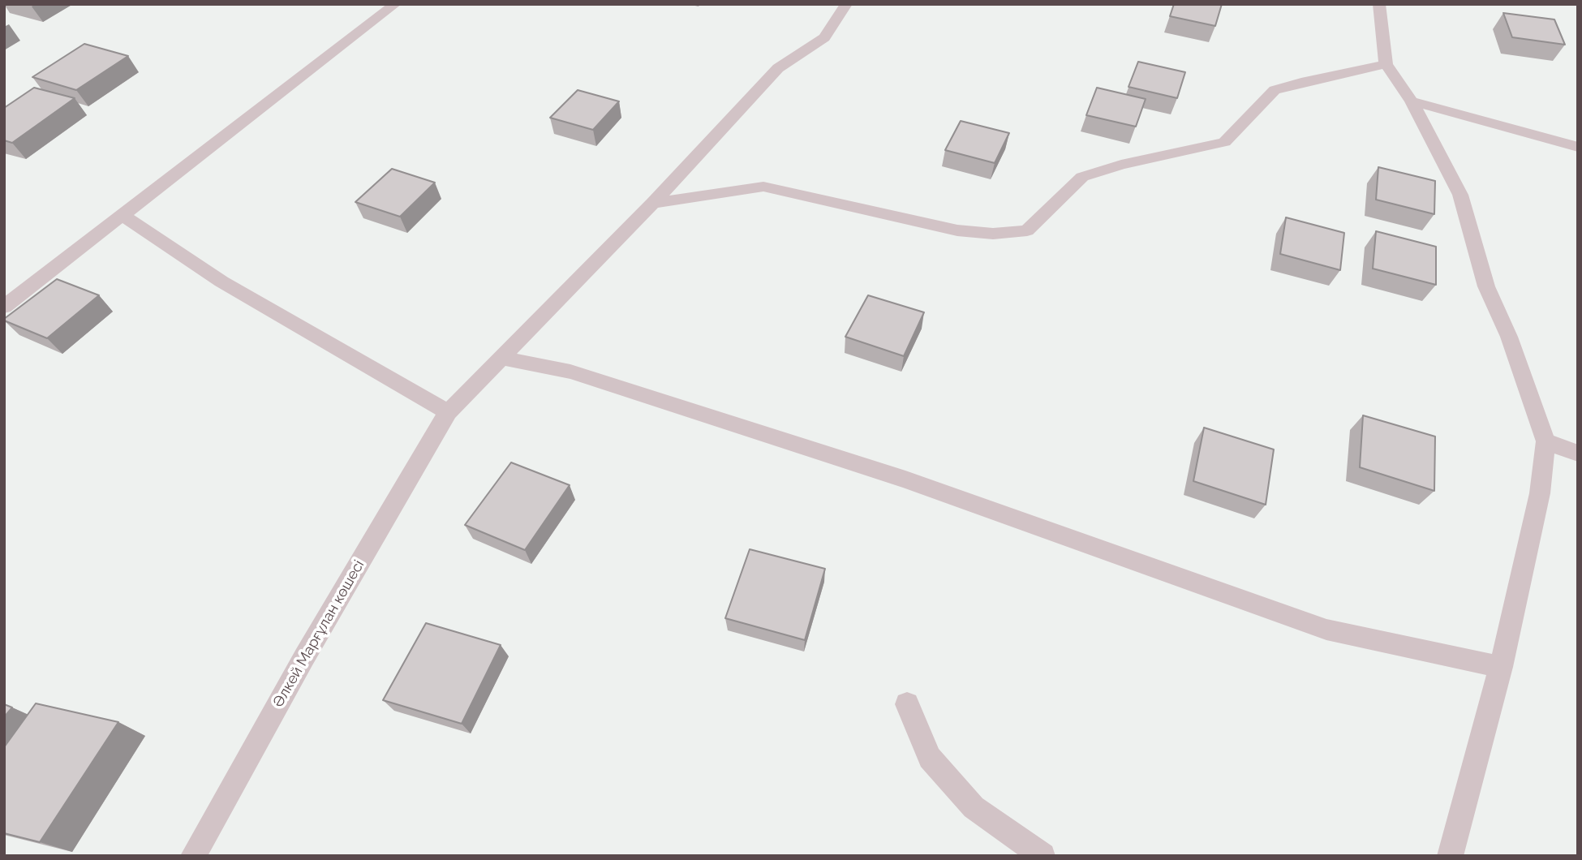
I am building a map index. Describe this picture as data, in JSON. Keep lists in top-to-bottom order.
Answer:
{
  "streets": {
    "lane": ["Әлкей Марғұлан көшесі"]
  }
}
